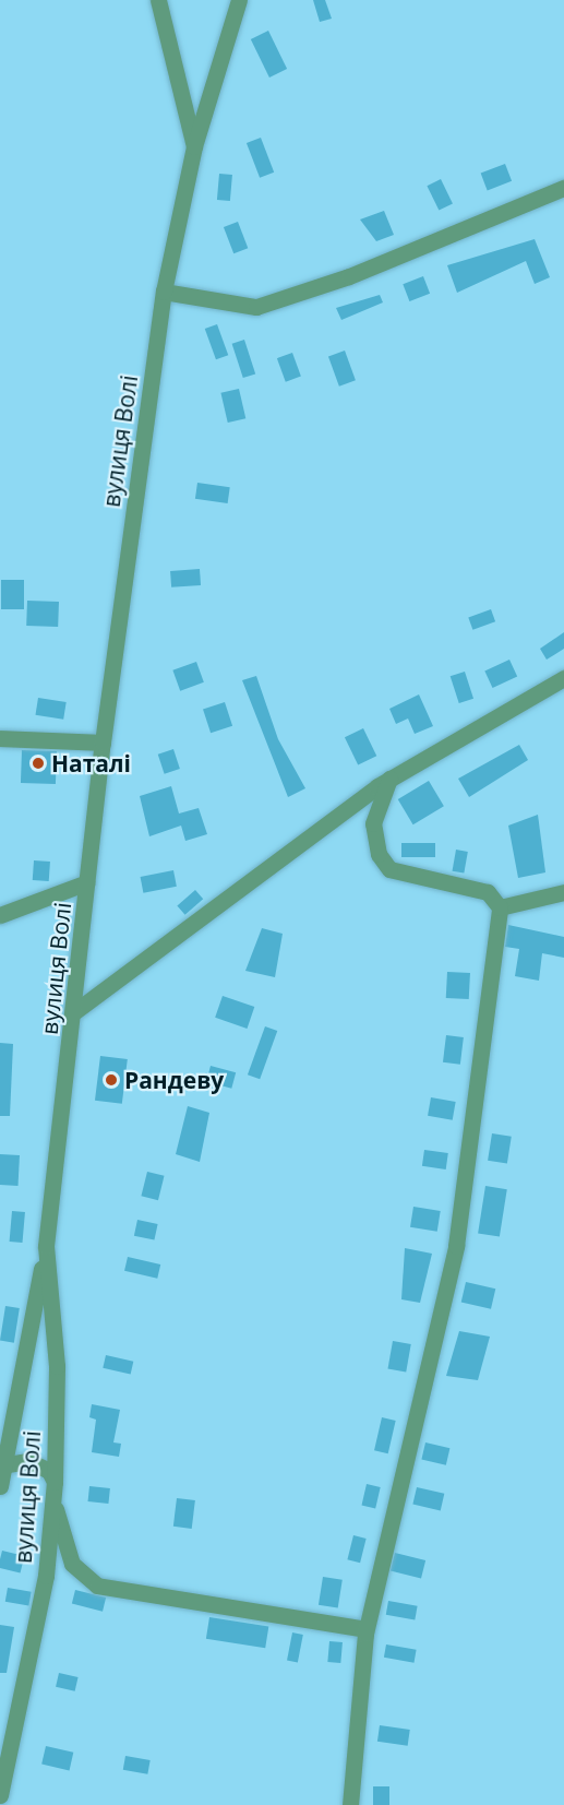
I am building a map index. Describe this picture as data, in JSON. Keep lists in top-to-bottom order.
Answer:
{
  "streets": {
    "street": ["вулиця Волі"]
  },
  "places": ["Наталі", "Рандеву"]
}
